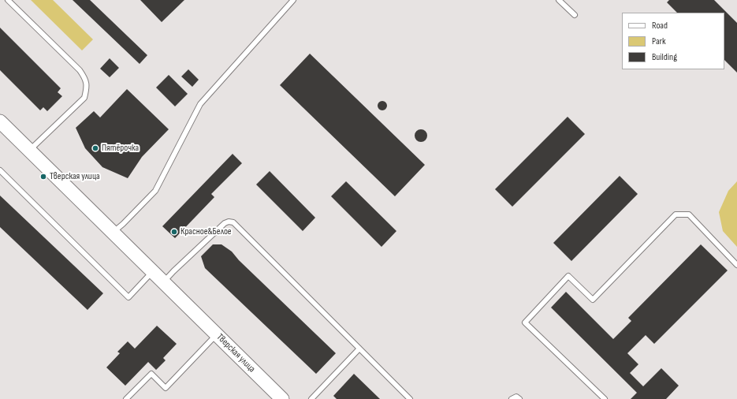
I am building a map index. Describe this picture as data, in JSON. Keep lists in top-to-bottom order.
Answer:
{
  "streets": {
    "main road": ["Тверская улица"]
  },
  "places": ["Пятёрочка", "Тверская улица", "Красное&Белое"],
  "legend": ["Road", "Park", "Building"]
}
